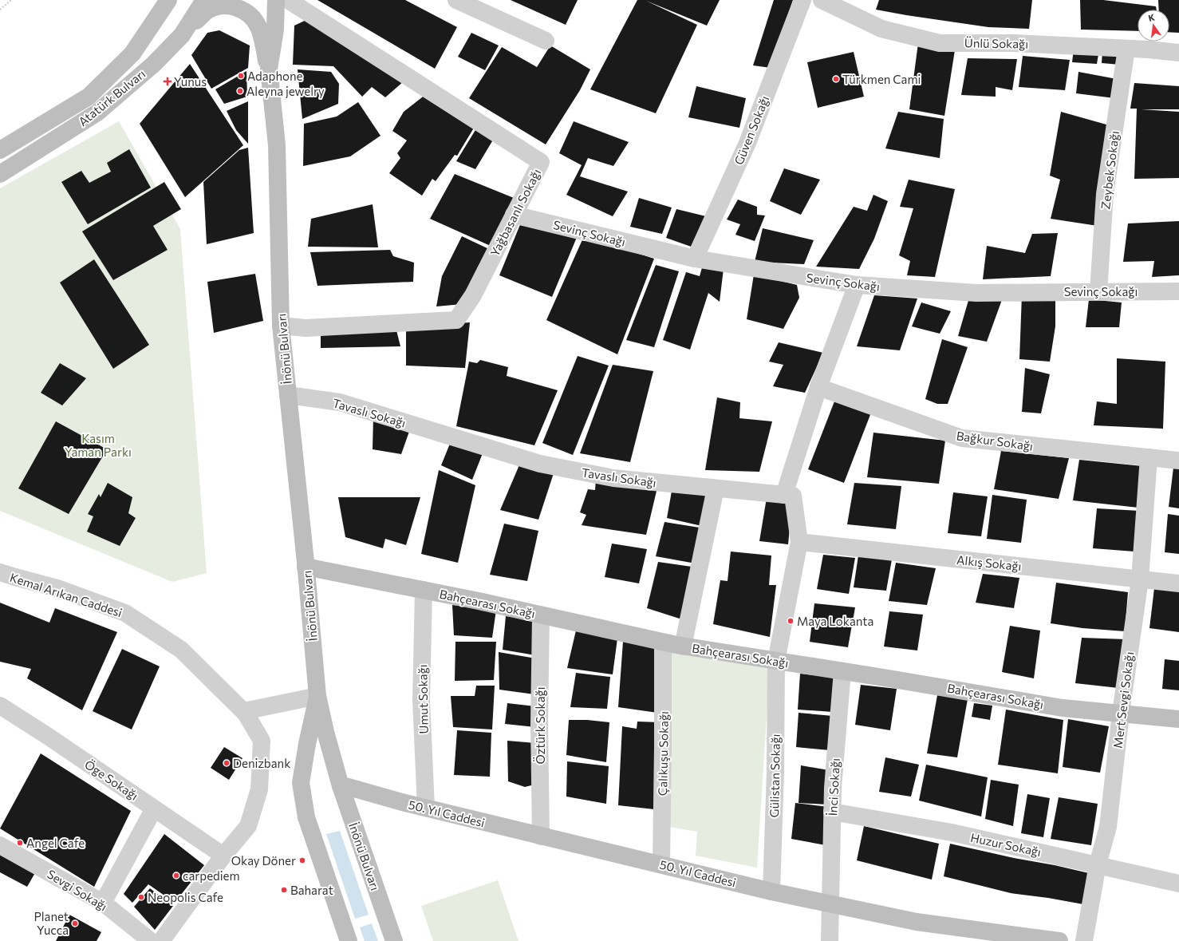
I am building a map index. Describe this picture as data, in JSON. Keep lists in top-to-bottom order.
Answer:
{
  "streets": {
    "street": [
      "Ünlü Sokağı",
      "Atatürk Bulvarı",
      "Güven Sokağı",
      "Zeybek Sokağı",
      "Yağbasanlı Sokağı",
      "Sevinç Sokağı",
      "İnönü Bulvarı",
      "Tavaslı Sokağı",
      "Bağkur Sokağı",
      "Alkış Sokağı",
      "Kemal Arıkan Caddesi",
      "Bahçearası Sokağı",
      "Umut Sokağı",
      "Mert Sevgi Sokağı",
      "Öztürk Sokağı",
      "Çalıkuşu Sokağı",
      "Gülistan Sokağı",
      "Öge Sokağı",
      "İnci Sokağı",
      "50. Yıl Caddesi",
      "Huzur Sokağı",
      "Sevgi Sokağı"
    ]
  },
  "crossings": [
    ["Ünlü Sokağı", "Zeybek Sokağı"],
    ["Güven Sokağı", "Sevinç Sokağı"],
    ["Zeybek Sokağı", "Sevinç Sokağı"],
    ["Yağbasanlı Sokağı", "Sevinç Sokağı"],
    ["Yağbasanlı Sokağı", "İnönü Bulvarı"],
    ["İnönü Bulvarı", "Tavaslı Sokağı"],
    ["İnönü Bulvarı", "Bahçearası Sokağı"],
    ["İnönü Bulvarı", "50. Yıl Caddesi"],
    ["Bağkur Sokağı", "Mert Sevgi Sokağı"],
    ["Alkış Sokağı", "Mert Sevgi Sokağı"],
    ["Kemal Arıkan Caddesi", "Öge Sokağı"],
    ["Bahçearası Sokağı", "Umut Sokağı"],
    ["Bahçearası Sokağı", "Mert Sevgi Sokağı"],
    ["Bahçearası Sokağı", "Öztürk Sokağı"],
    ["Bahçearası Sokağı", "Çalıkuşu Sokağı"],
    ["Bahçearası Sokağı", "Gülistan Sokağı"],
    ["Bahçearası Sokağı", "İnci Sokağı"],
    ["Umut Sokağı", "50. Yıl Caddesi"],
    ["Mert Sevgi Sokağı", "Huzur Sokağı"],
    ["Öztürk Sokağı", "50. Yıl Caddesi"],
    ["Çalıkuşu Sokağı", "50. Yıl Caddesi"],
    ["Gülistan Sokağı", "50. Yıl Caddesi"],
    ["İnci Sokağı", "50. Yıl Caddesi"],
    ["İnci Sokağı", "Huzur Sokağı"]
  ],
  "parks": ["Kasım Yaman Parkı"],
  "places": {
    "other": [
      "Adaphone",
      "Türkmen Cami",
      "Aleyna jewelry",
      "Maya Lokanta",
      "Denizbank",
      "Angel Cafe",
      "Okay Döner",
      "carpediem",
      "Baharat",
      "Neopolis Cafe",
      "Planet Yucca"
    ],
    "health": ["Yunus"]
  },
  "north": "top"
}
